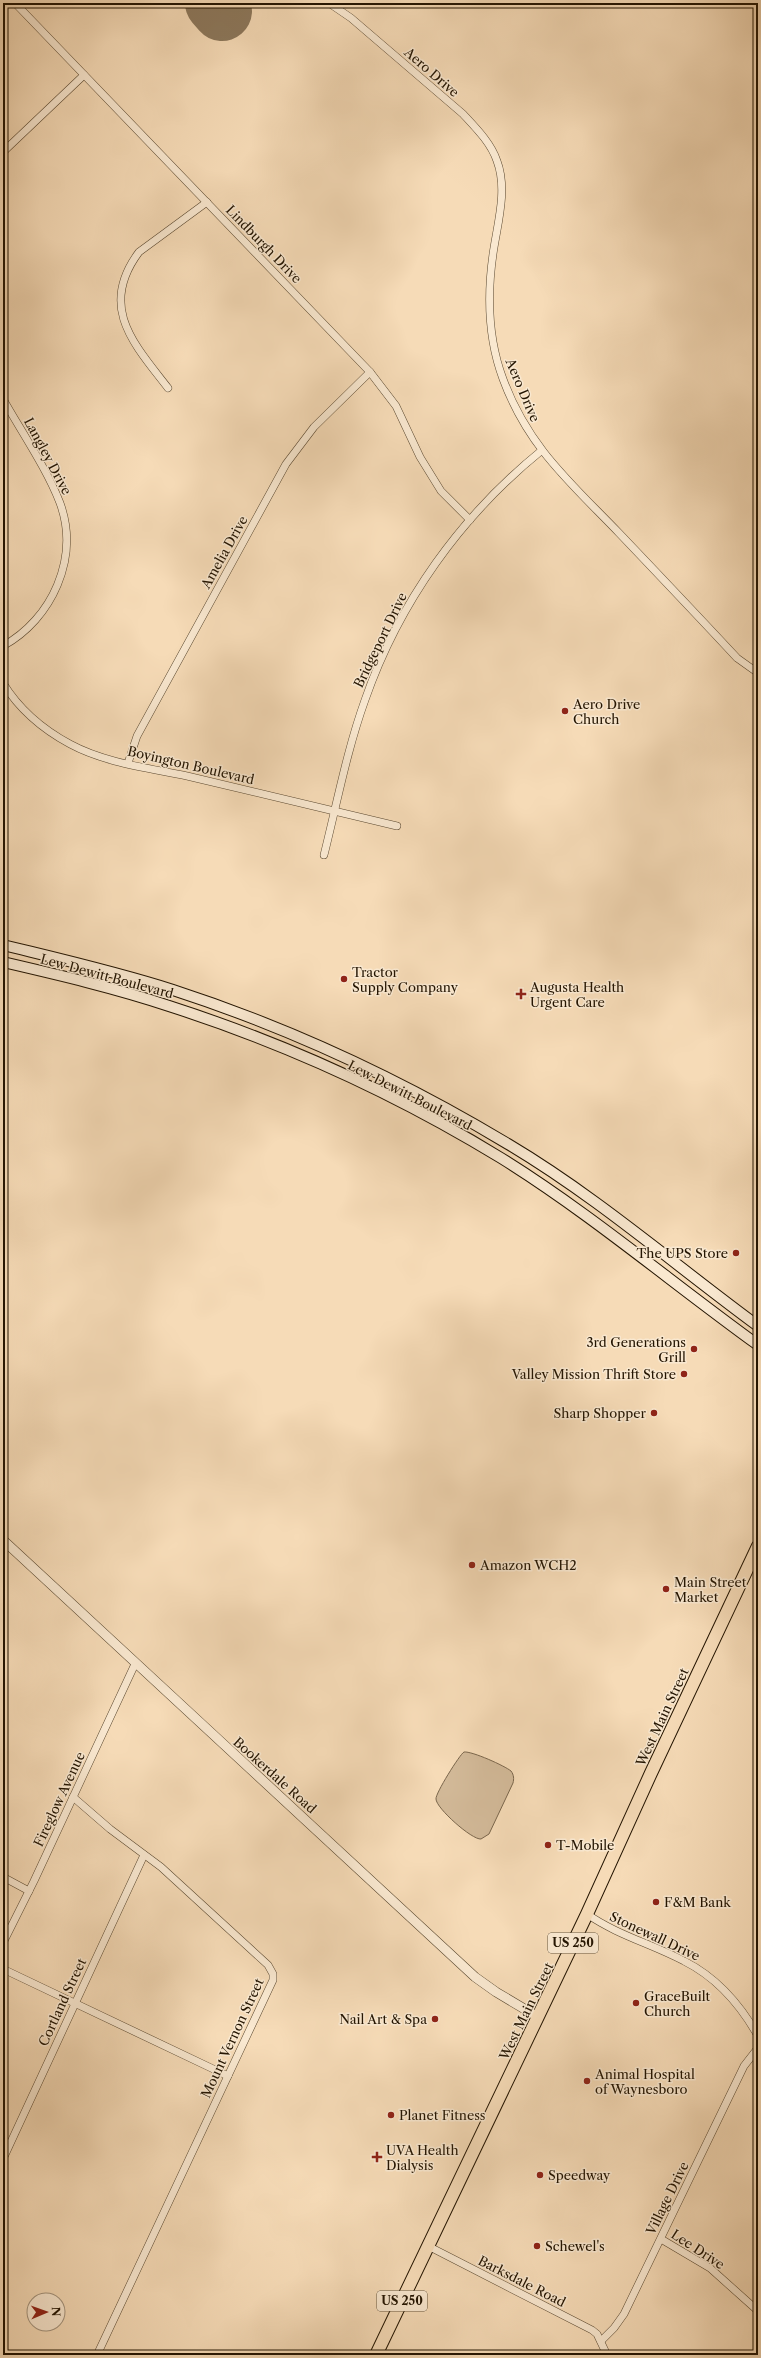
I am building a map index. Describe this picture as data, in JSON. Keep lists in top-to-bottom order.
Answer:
{
  "streets": {
    "main road": ["Lew Dewitt Boulevard", "West Main Street", "US 250"],
    "street": [
      "Aero Drive",
      "Lindburgh Drive",
      "Langley Drive",
      "Amelia Drive",
      "Bridgeport Drive",
      "Boyington Boulevard",
      "Bookerdale Road",
      "Fireglow Avenue",
      "Stonewall Drive",
      "Cortland Street",
      "Mount Vernon Street",
      "Village Drive",
      "Lee Drive",
      "Barksdale Road"
    ]
  },
  "crossings": [
    ["Lindburgh Drive", "Amelia Drive"],
    ["Lindburgh Drive", "Bridgeport Drive"],
    ["Amelia Drive", "Boyington Boulevard"],
    ["Bridgeport Drive", "Boyington Boulevard"],
    ["West Main Street", "Bookerdale Road"],
    ["West Main Street", "Stonewall Drive"],
    ["West Main Street", "Barksdale Road"],
    ["Bookerdale Road", "Fireglow Avenue"],
    ["Fireglow Avenue", "Mount Vernon Street"],
    ["Cortland Street", "Mount Vernon Street"],
    ["Village Drive", "Lee Drive"],
    ["Village Drive", "Barksdale Road"]
  ],
  "places": {
    "other": [
      "Aero Drive Church",
      "Tractor Supply Company",
      "The UPS Store",
      "3rd Generations Grill",
      "Valley Mission Thrift Store",
      "Sharp Shopper",
      "Amazon WCH2",
      "Main Street Market",
      "T-Mobile",
      "F&M Bank",
      "GraceBuilt Church",
      "Nail Art & Spa",
      "Animal Hospital of Waynesboro",
      "Planet Fitness",
      "Speedway",
      "Schewel's"
    ],
    "health": ["Augusta Health Urgent Care", "UVA Health Dialysis"]
  },
  "north": "right"
}
